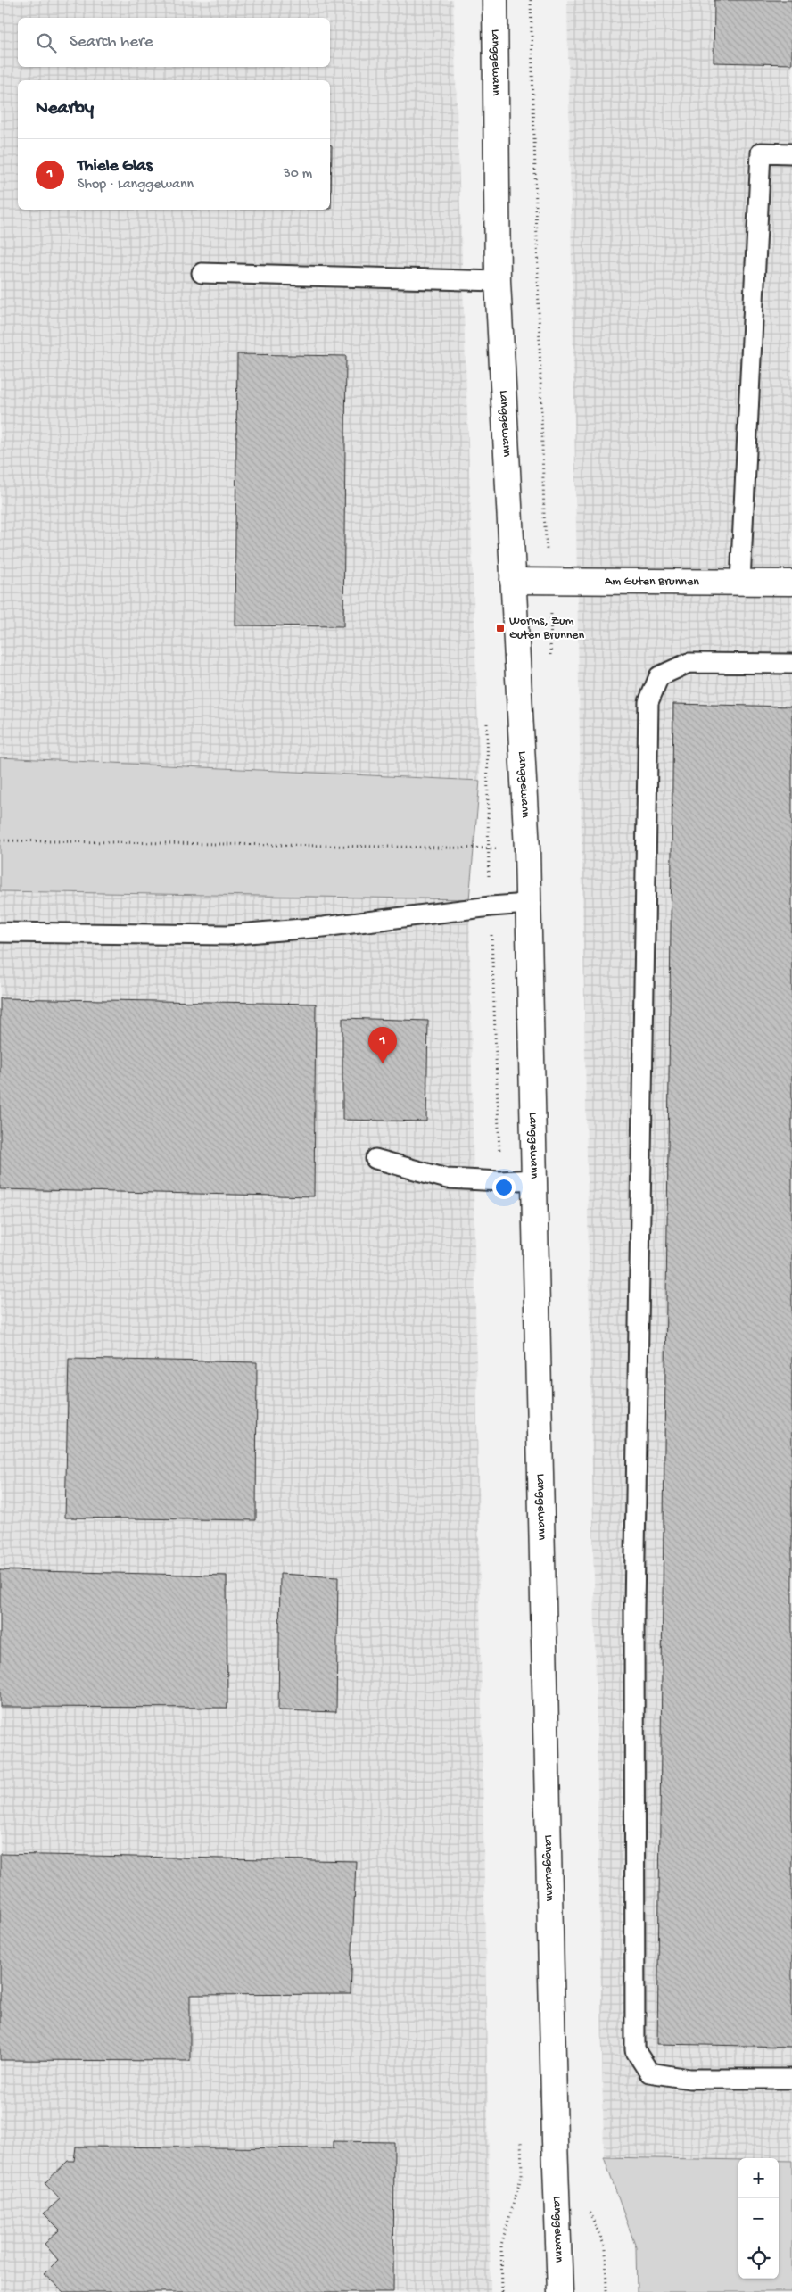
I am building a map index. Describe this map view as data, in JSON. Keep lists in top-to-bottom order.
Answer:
{
  "streets": {
    "street": ["Langgewann", "Am Guten Brunnen"]
  },
  "crossings": [
    ["Langgewann", "Am Guten Brunnen"]
  ],
  "places": {
    "transit": ["Worms, Zum Guten Brunnen"]
  },
  "page": {
    "search": "Search here",
    "heading": "Nearby",
    "list": [
      {
        "mark": "1",
        "name": "Thiele Glas",
        "note": "Shop · Langgewann",
        "value": "30 m"
      }
    ],
    "pins": "1",
    "map_buttons": ["+", "−"]
  }
}
